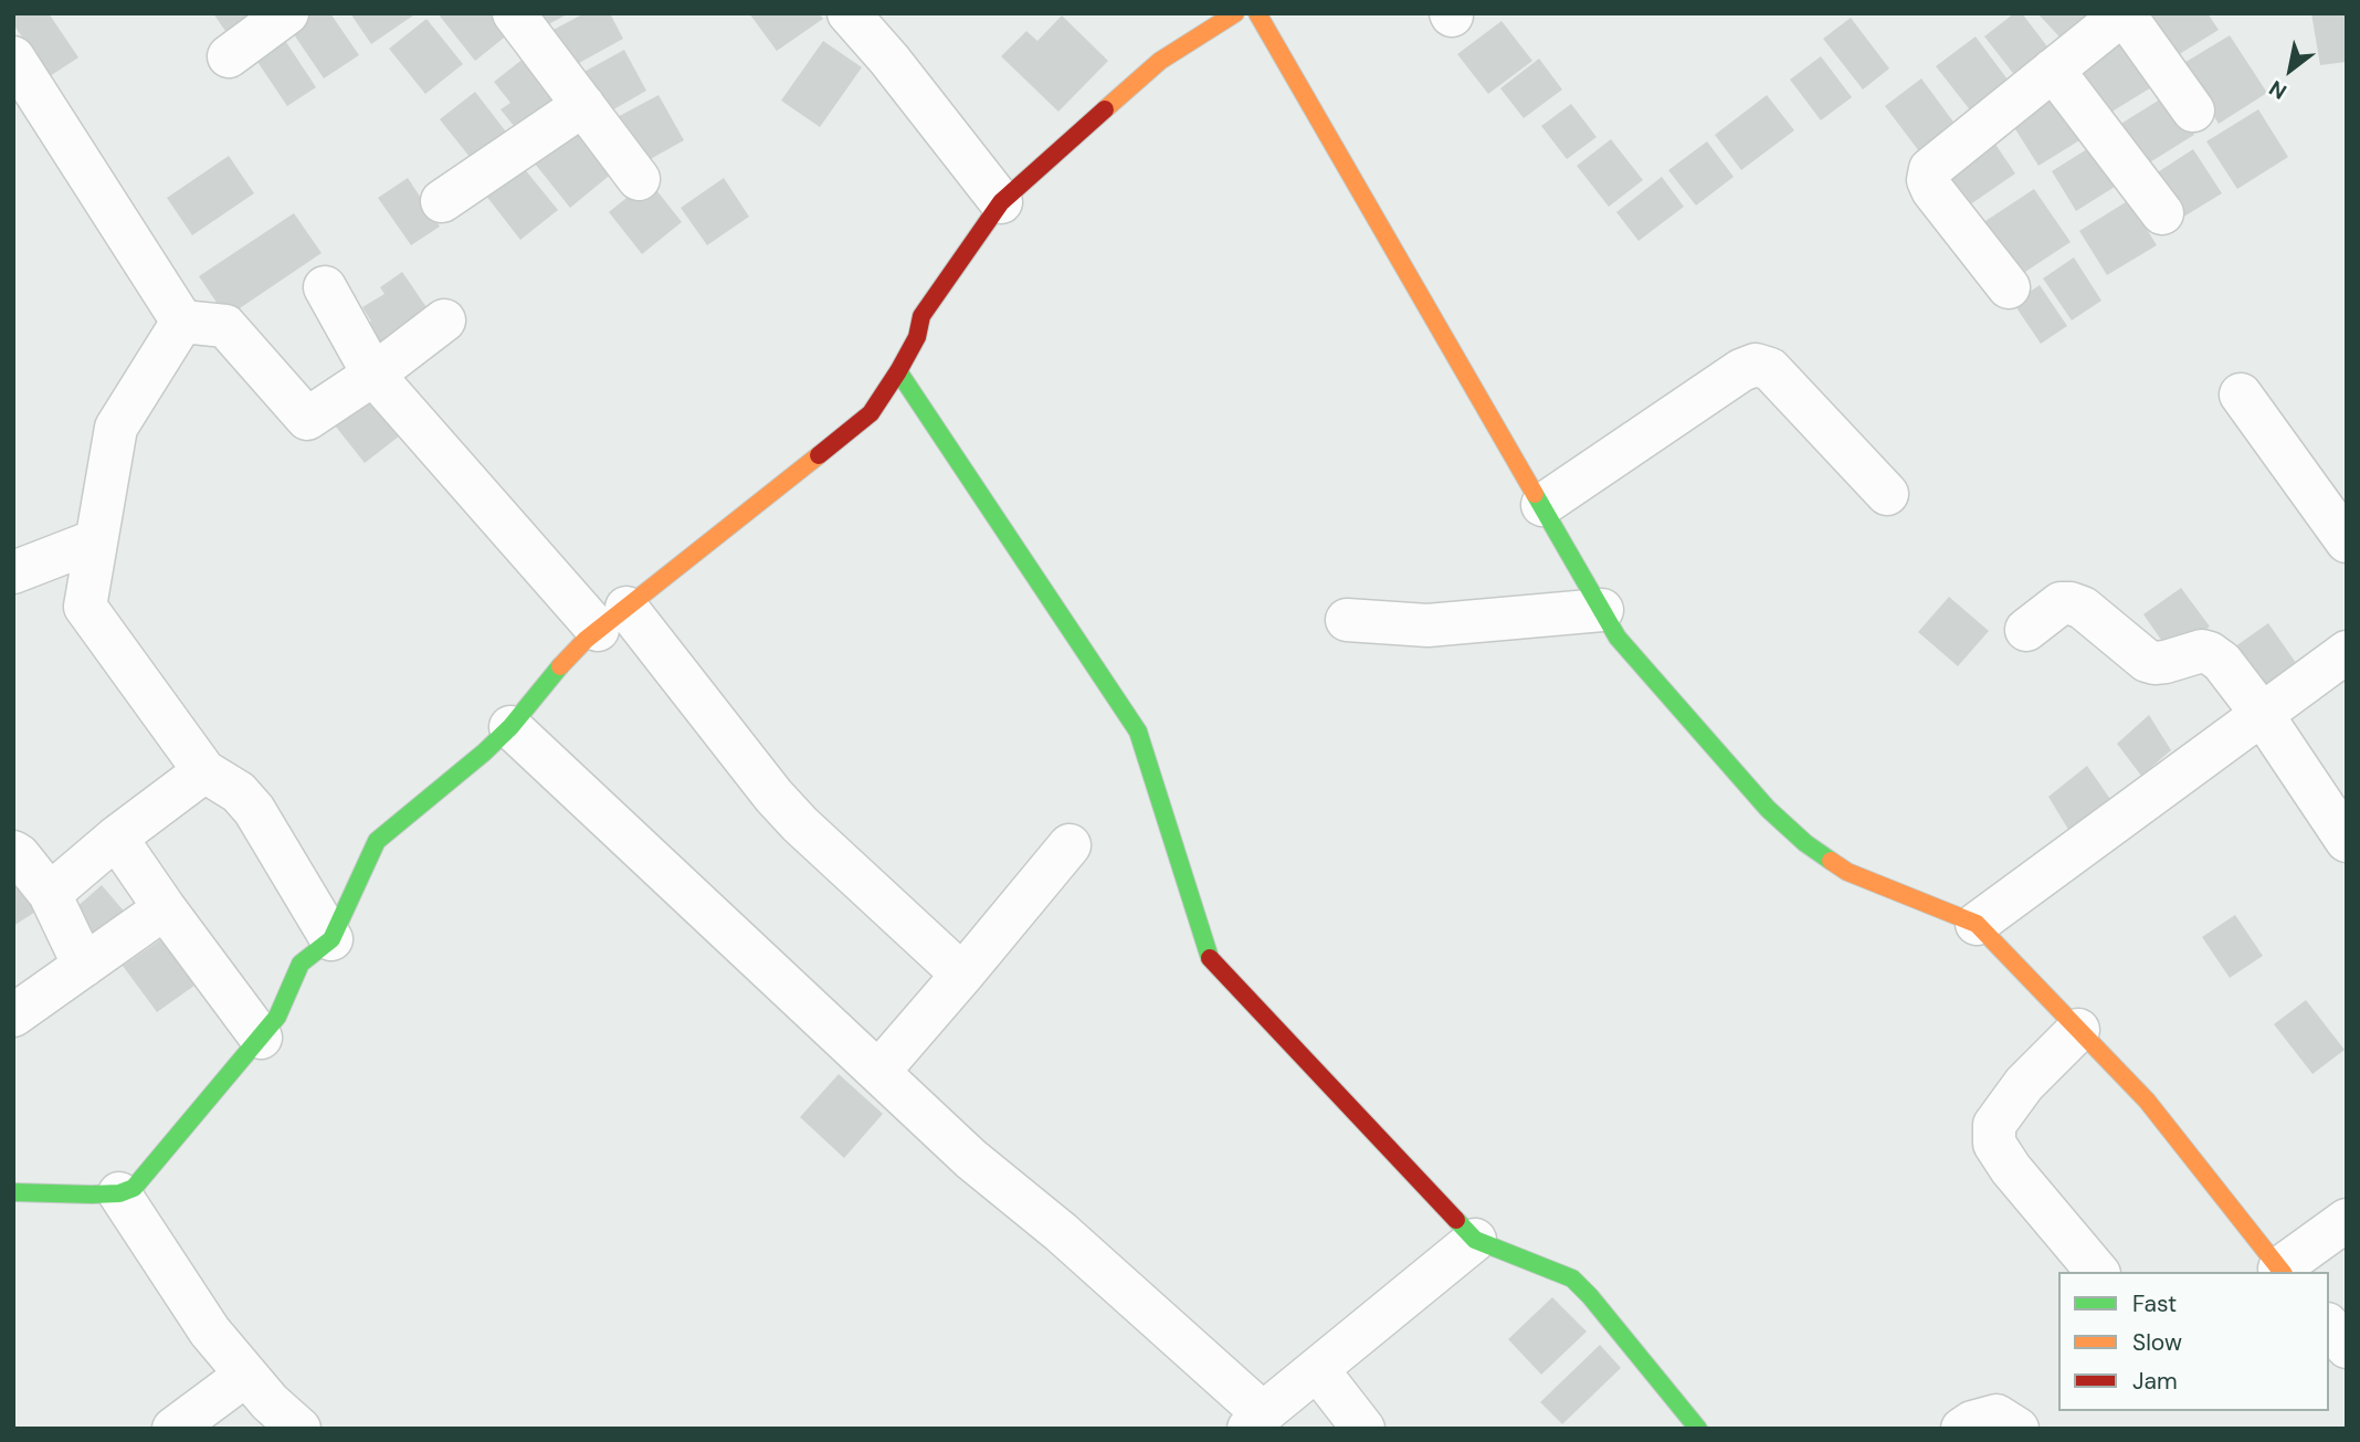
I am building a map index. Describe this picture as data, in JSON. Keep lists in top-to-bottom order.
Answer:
{
  "legend": ["Fast", "Slow", "Jam"],
  "north": "bottom left"
}
